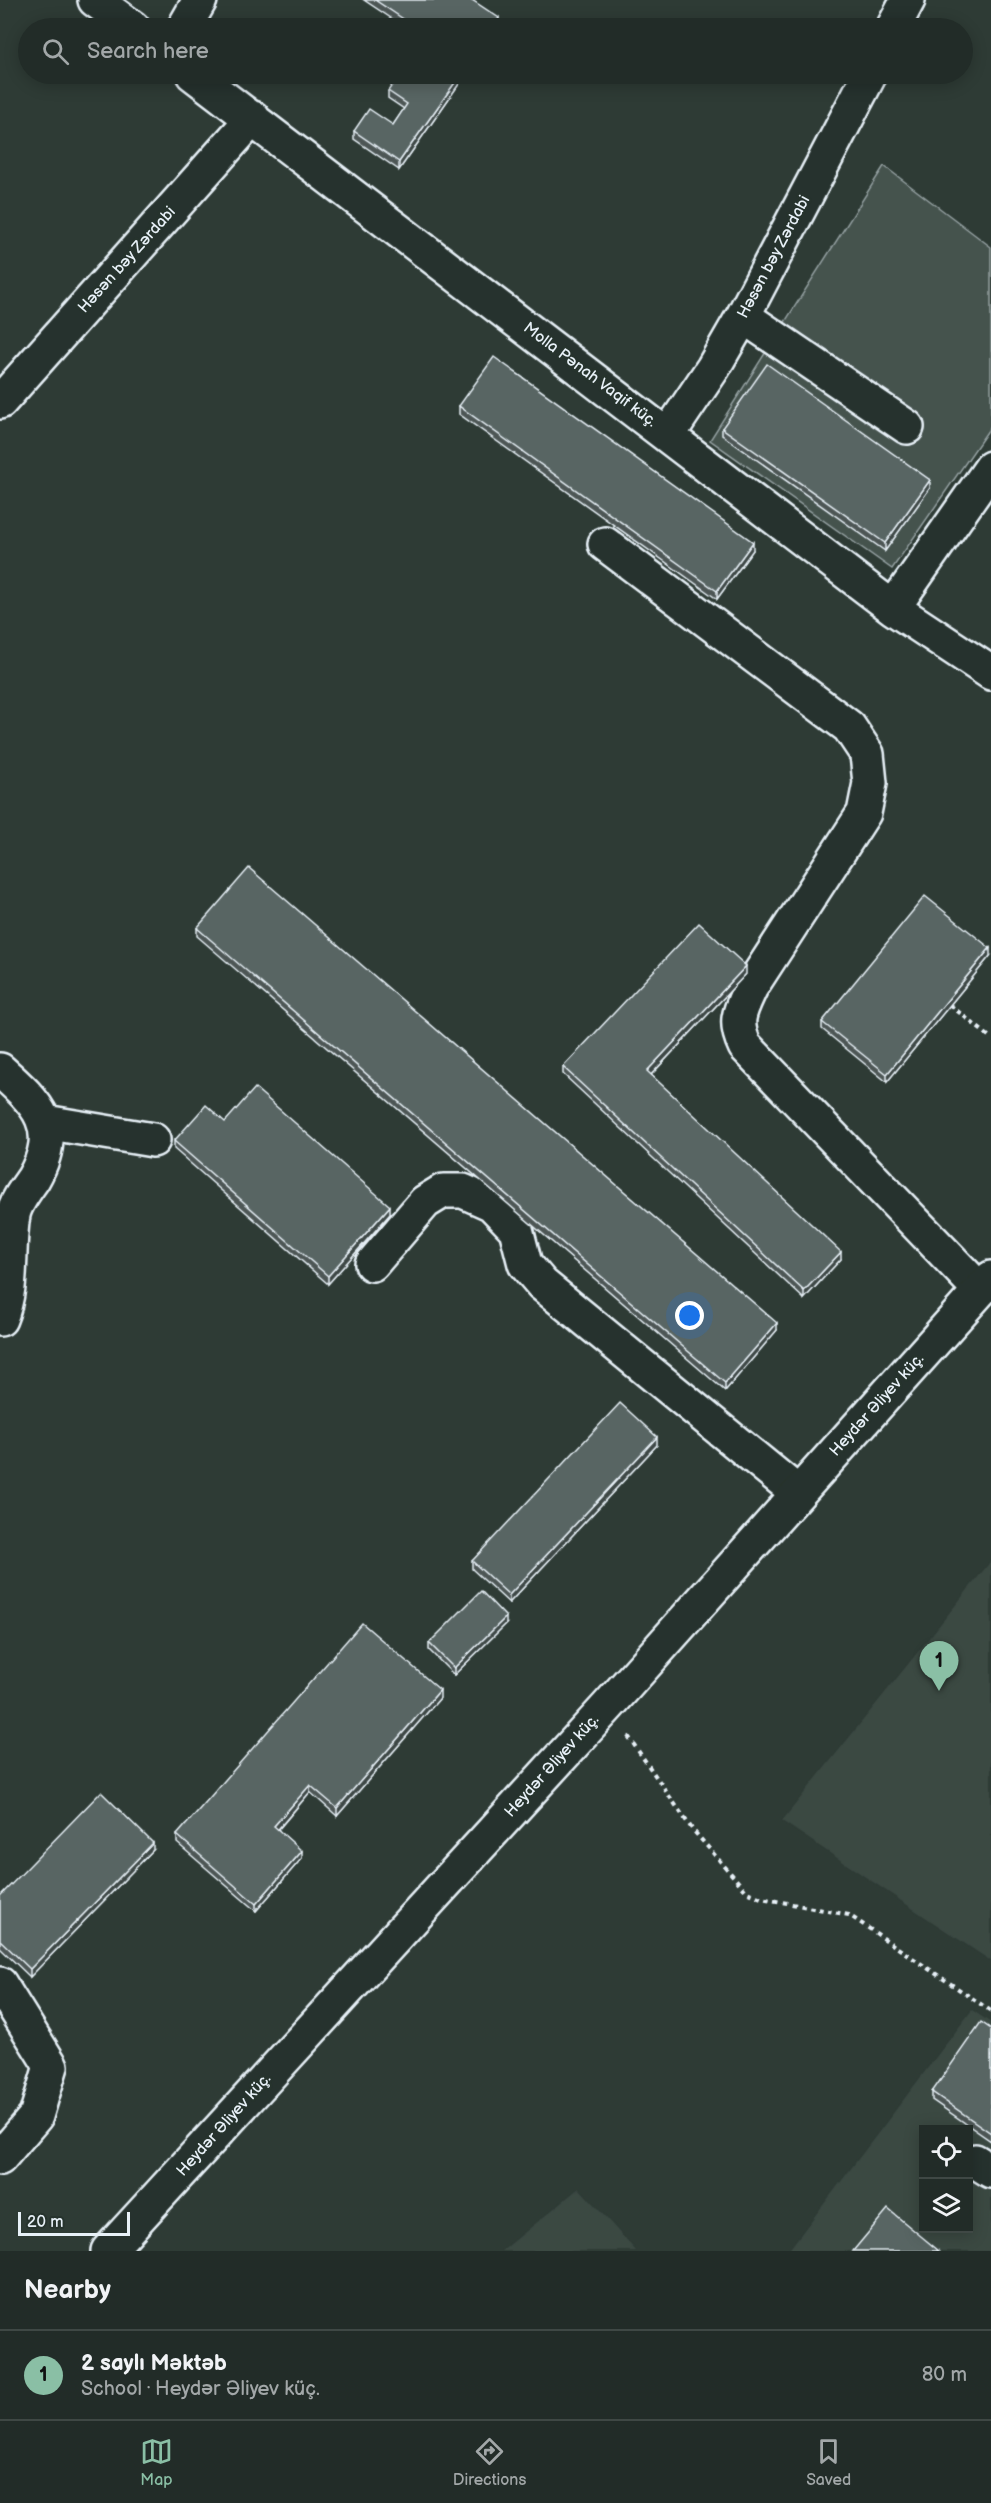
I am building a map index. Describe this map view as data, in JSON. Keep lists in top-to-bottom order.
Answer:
{
  "streets": {
    "street": ["Həsən bəy Zərdabi", "Molla Pənah Vaqif küç.", "Heydər Əliyev küç."]
  },
  "crossings": [
    ["Həsən bəy Zərdabi", "Molla Pənah Vaqif küç."]
  ],
  "scale_bar": "20 m",
  "page": {
    "search": "Search here",
    "pins": "1",
    "scale": "20 m",
    "heading": "Nearby",
    "list": [
      {
        "mark": "1",
        "name": "2 saylı Məktəb",
        "note": "School · Heydər Əliyev küç.",
        "value": "80 m"
      }
    ],
    "nav": ["Map", "Directions", "Saved"]
  }
}
